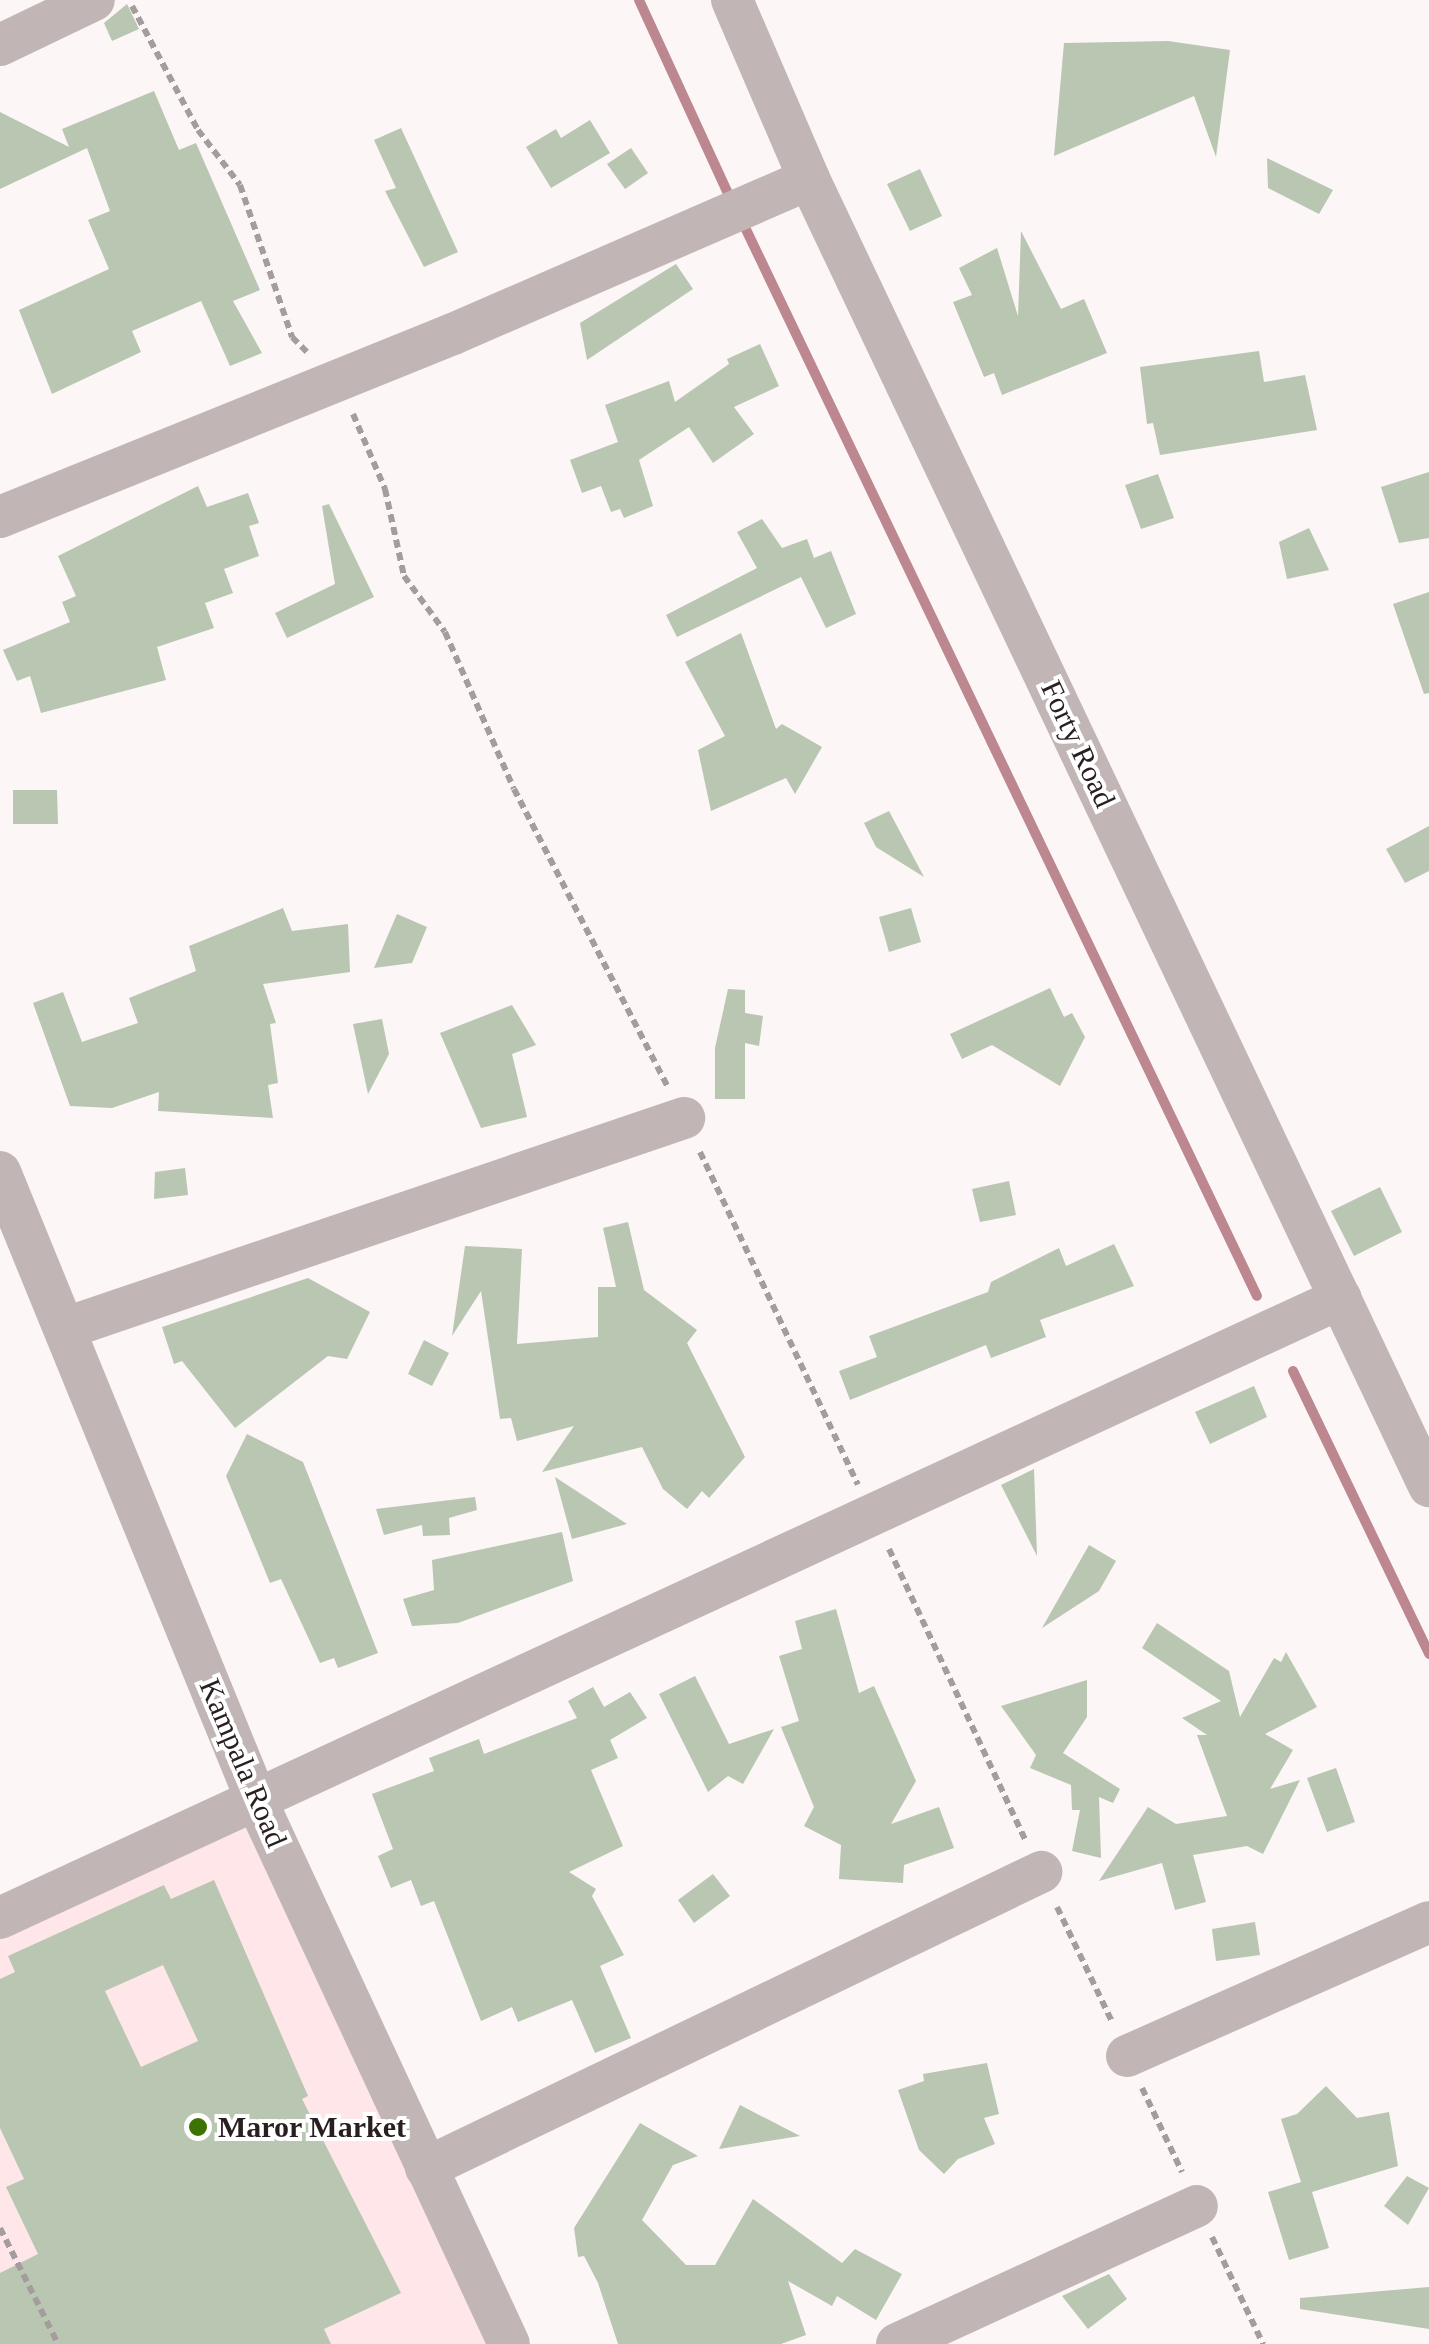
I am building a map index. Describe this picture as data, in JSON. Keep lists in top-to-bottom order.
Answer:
{
  "streets": {
    "street": ["Forty Road", "Kampala Road"]
  },
  "places": ["Maror Market"]
}
